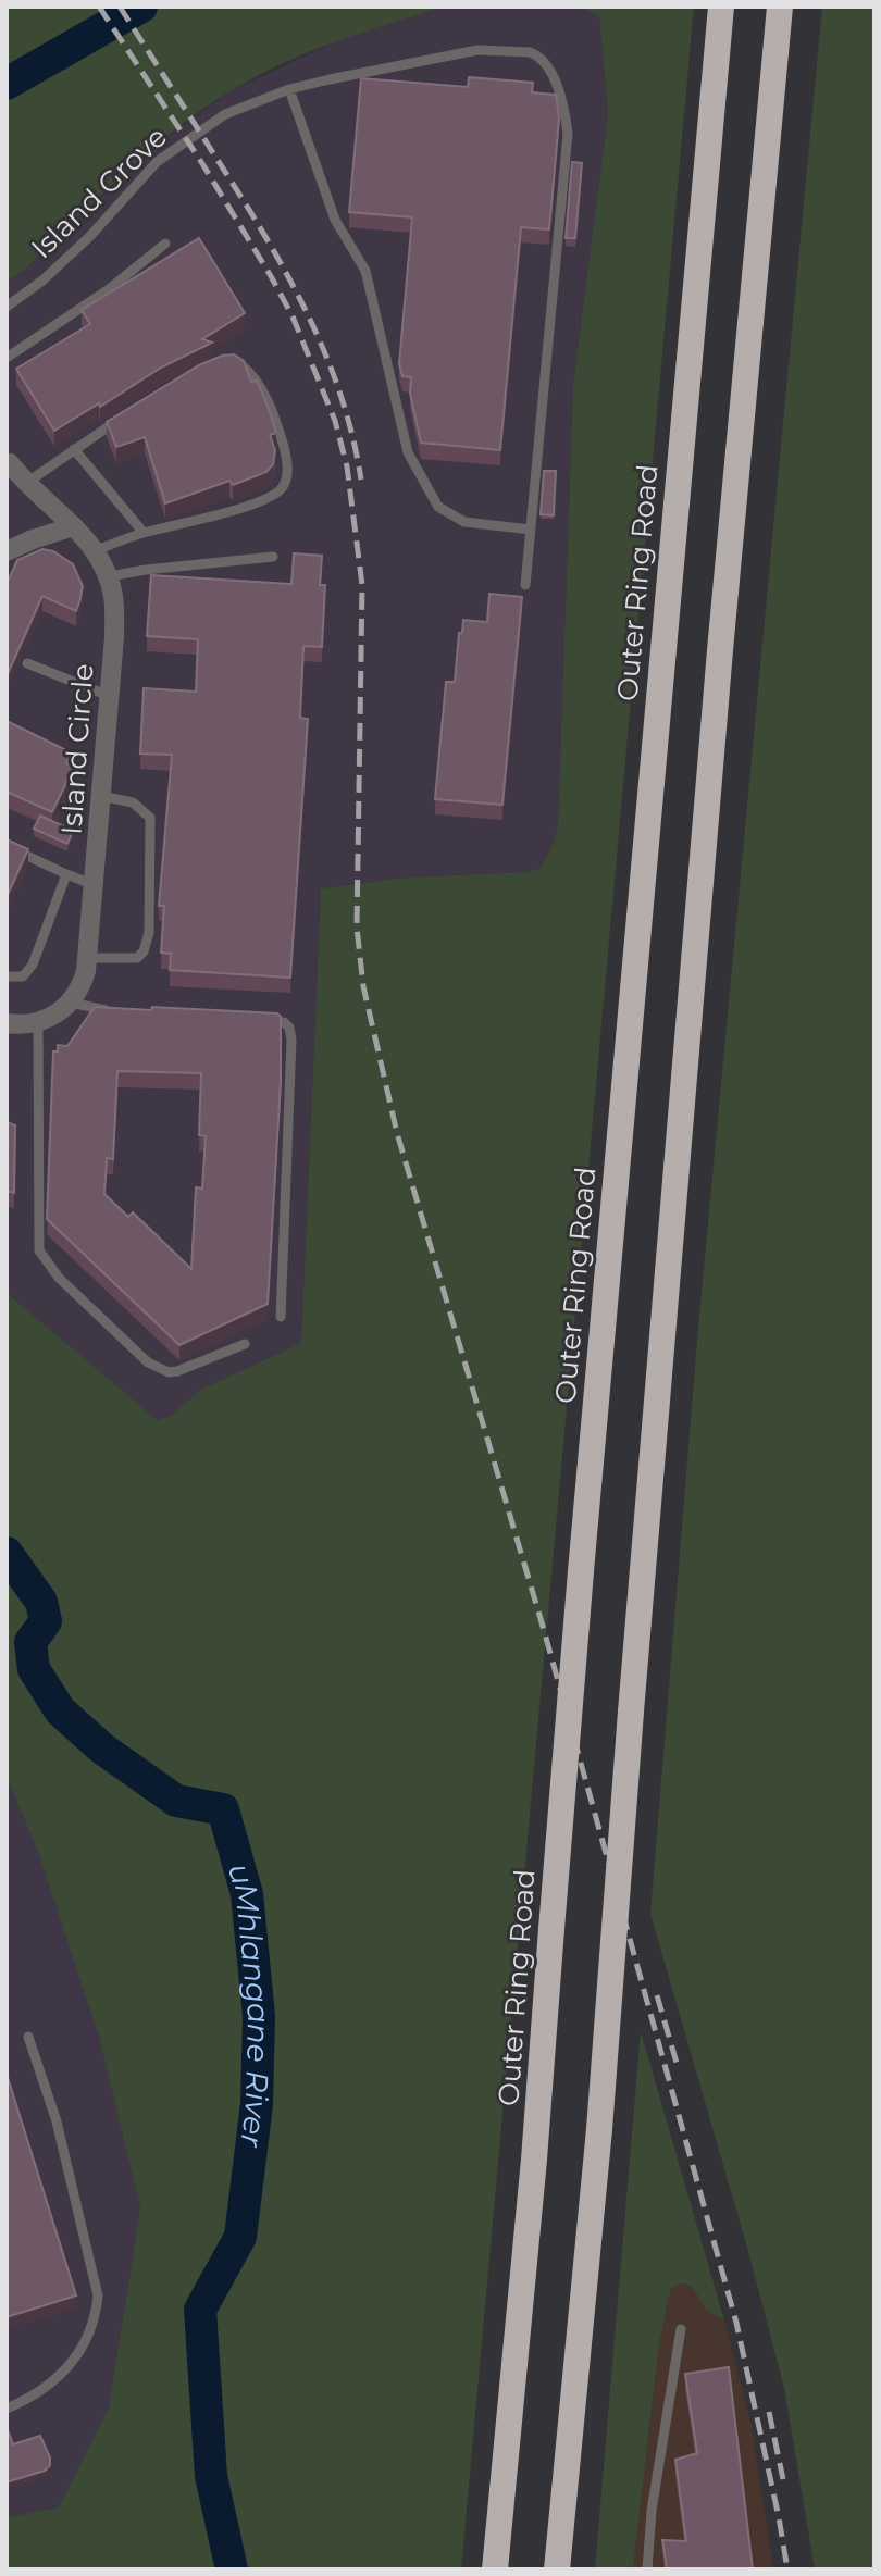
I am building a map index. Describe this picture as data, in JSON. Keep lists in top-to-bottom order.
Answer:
{
  "streets": {
    "highway": ["Outer Ring Road"],
    "street": ["Island Circle"],
    "lane": ["Island Grove"]
  },
  "water": ["uMhlangane River"]
}
